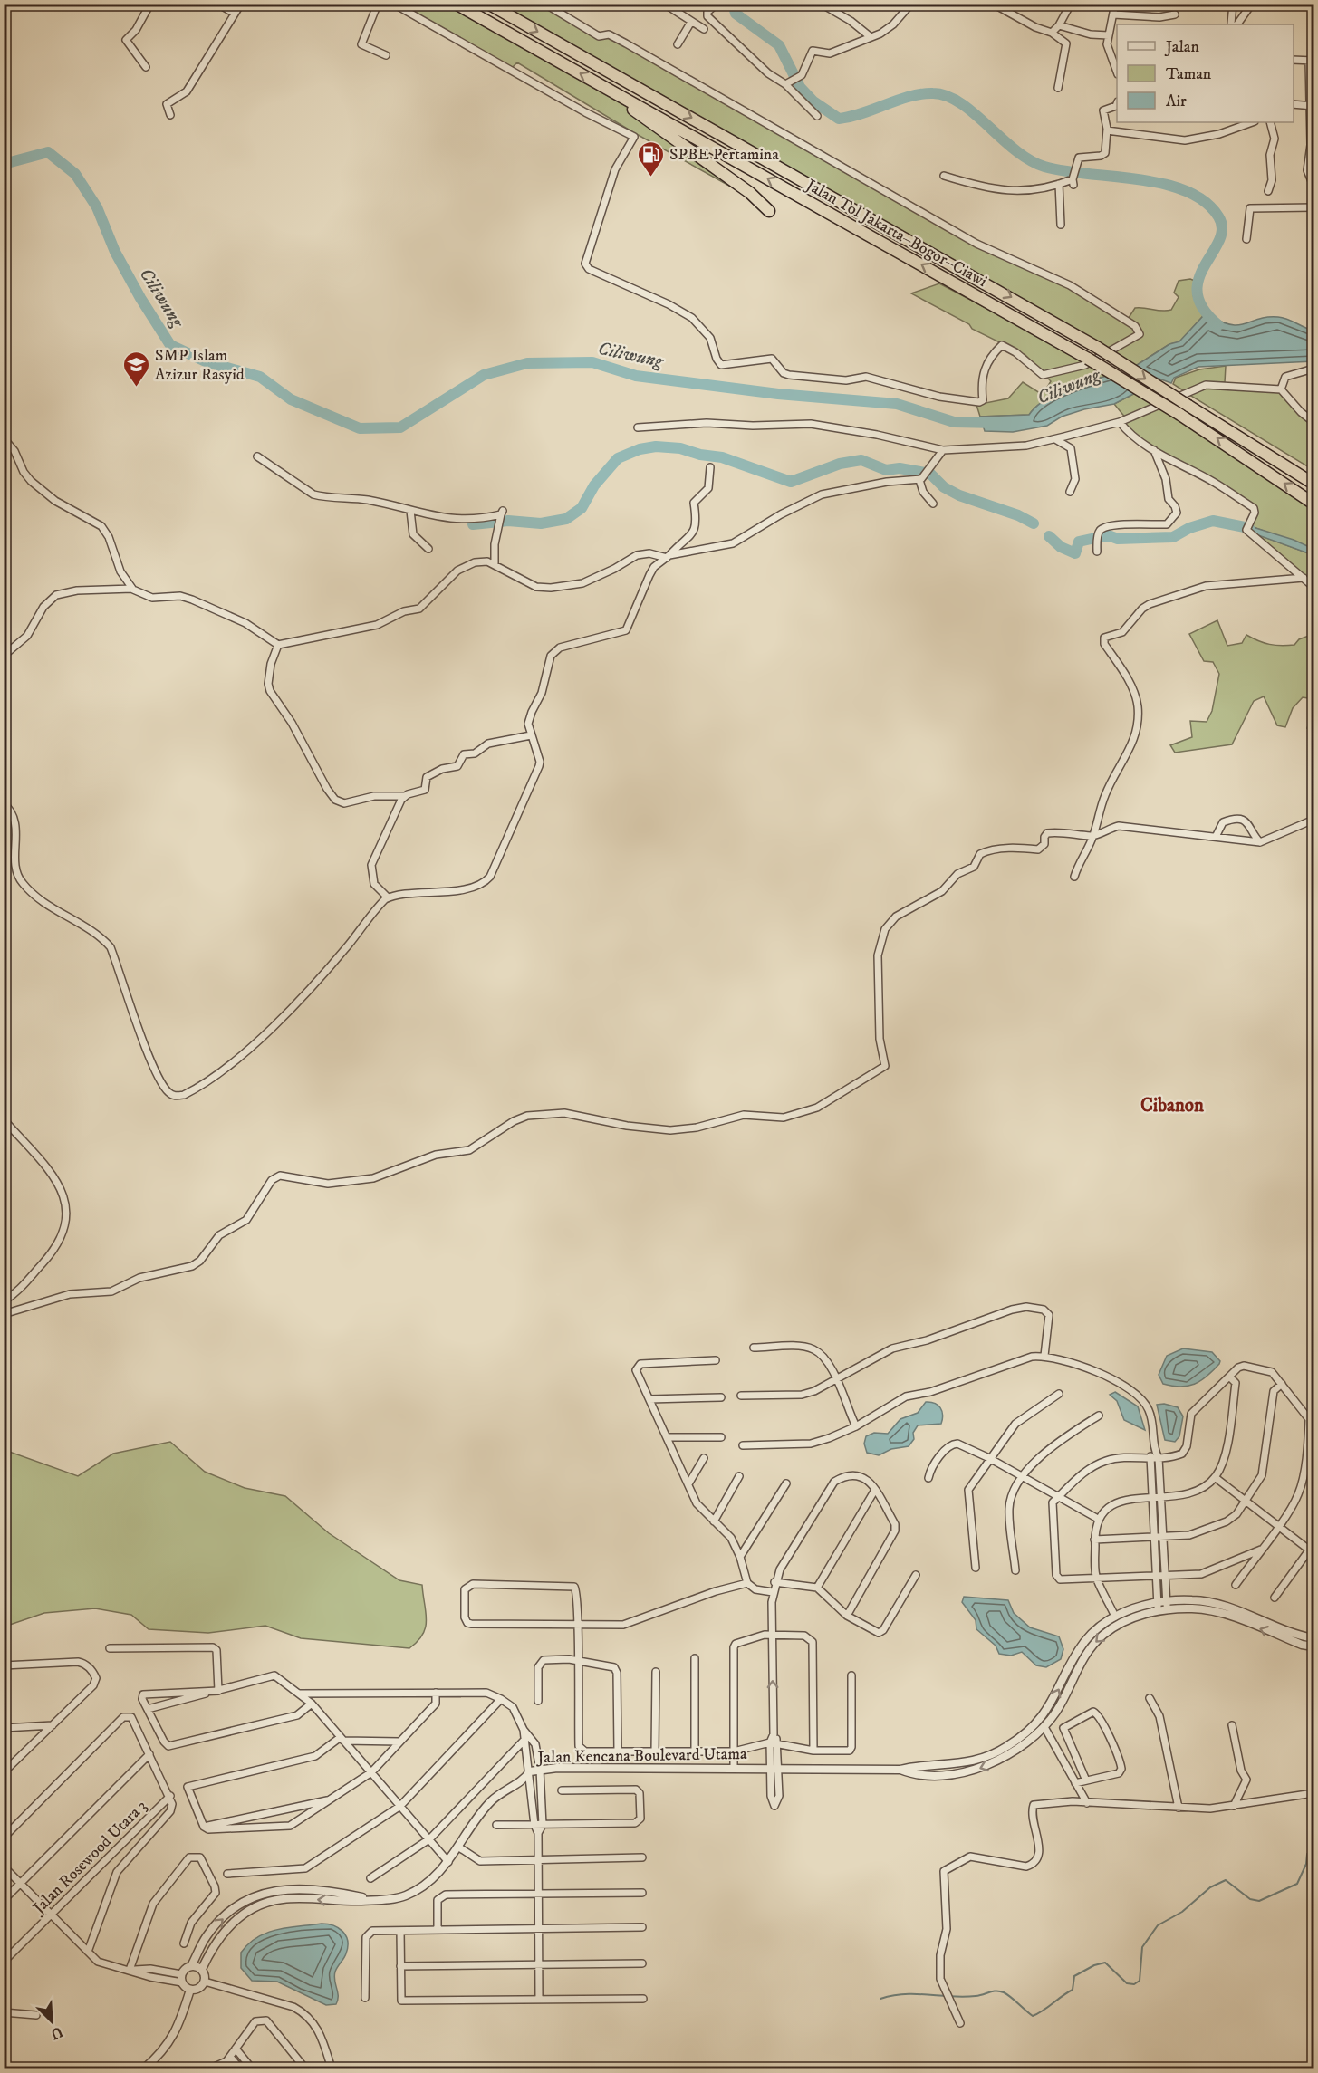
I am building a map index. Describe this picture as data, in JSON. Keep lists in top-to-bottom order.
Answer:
{
  "streets": {
    "highway": ["Jalan Tol Jakarta–Bogor–Ciawi"],
    "street": ["Jalan Kencana Boulevard Utama", "Jalan Rosewood Utara 3"]
  },
  "districts": ["Cibanon"],
  "water": ["Ciliwung"],
  "places": {
    "fuel station": ["SPBE Pertamina"],
    "school or university": ["SMP Islam Azizur Rasyid"]
  },
  "legend": ["Jalan", "Taman", "Air"],
  "north": "bottom right"
}
